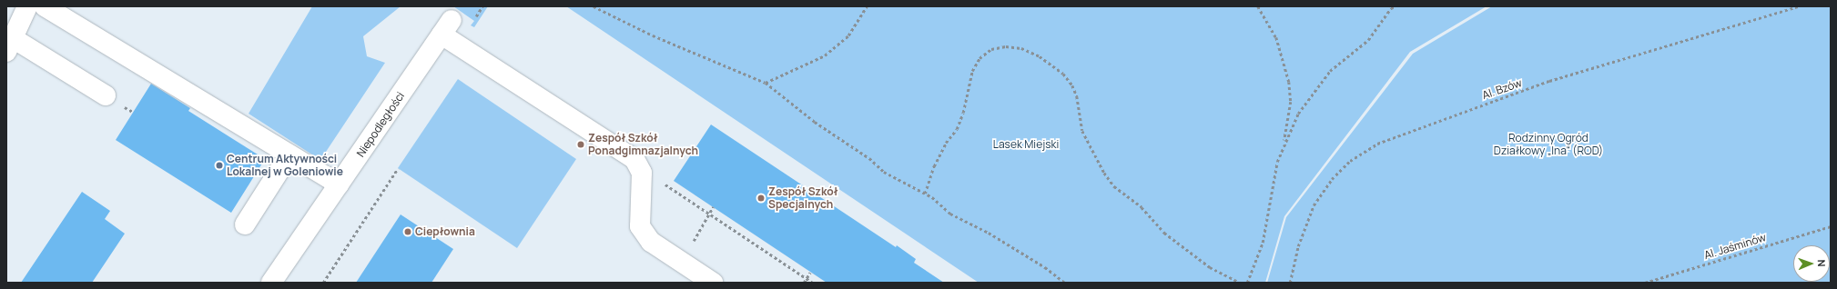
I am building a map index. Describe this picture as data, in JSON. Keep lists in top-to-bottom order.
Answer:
{
  "streets": {
    "street": ["Niepodległości"],
    "path": ["Al. Bzów", "Al. Jaśminów"]
  },
  "parks": ["Rodzinny Ogród Działkowy „Ina“ (ROD)", "Lasek Miejski"],
  "places": [
    "Zespół Szkół Ponadgimnazjalnych",
    "Centrum Aktywności Lokalnej w Goleniowie",
    "Zespół Szkół Specjalnych",
    "Ciepłownia"
  ],
  "north": "right"
}
